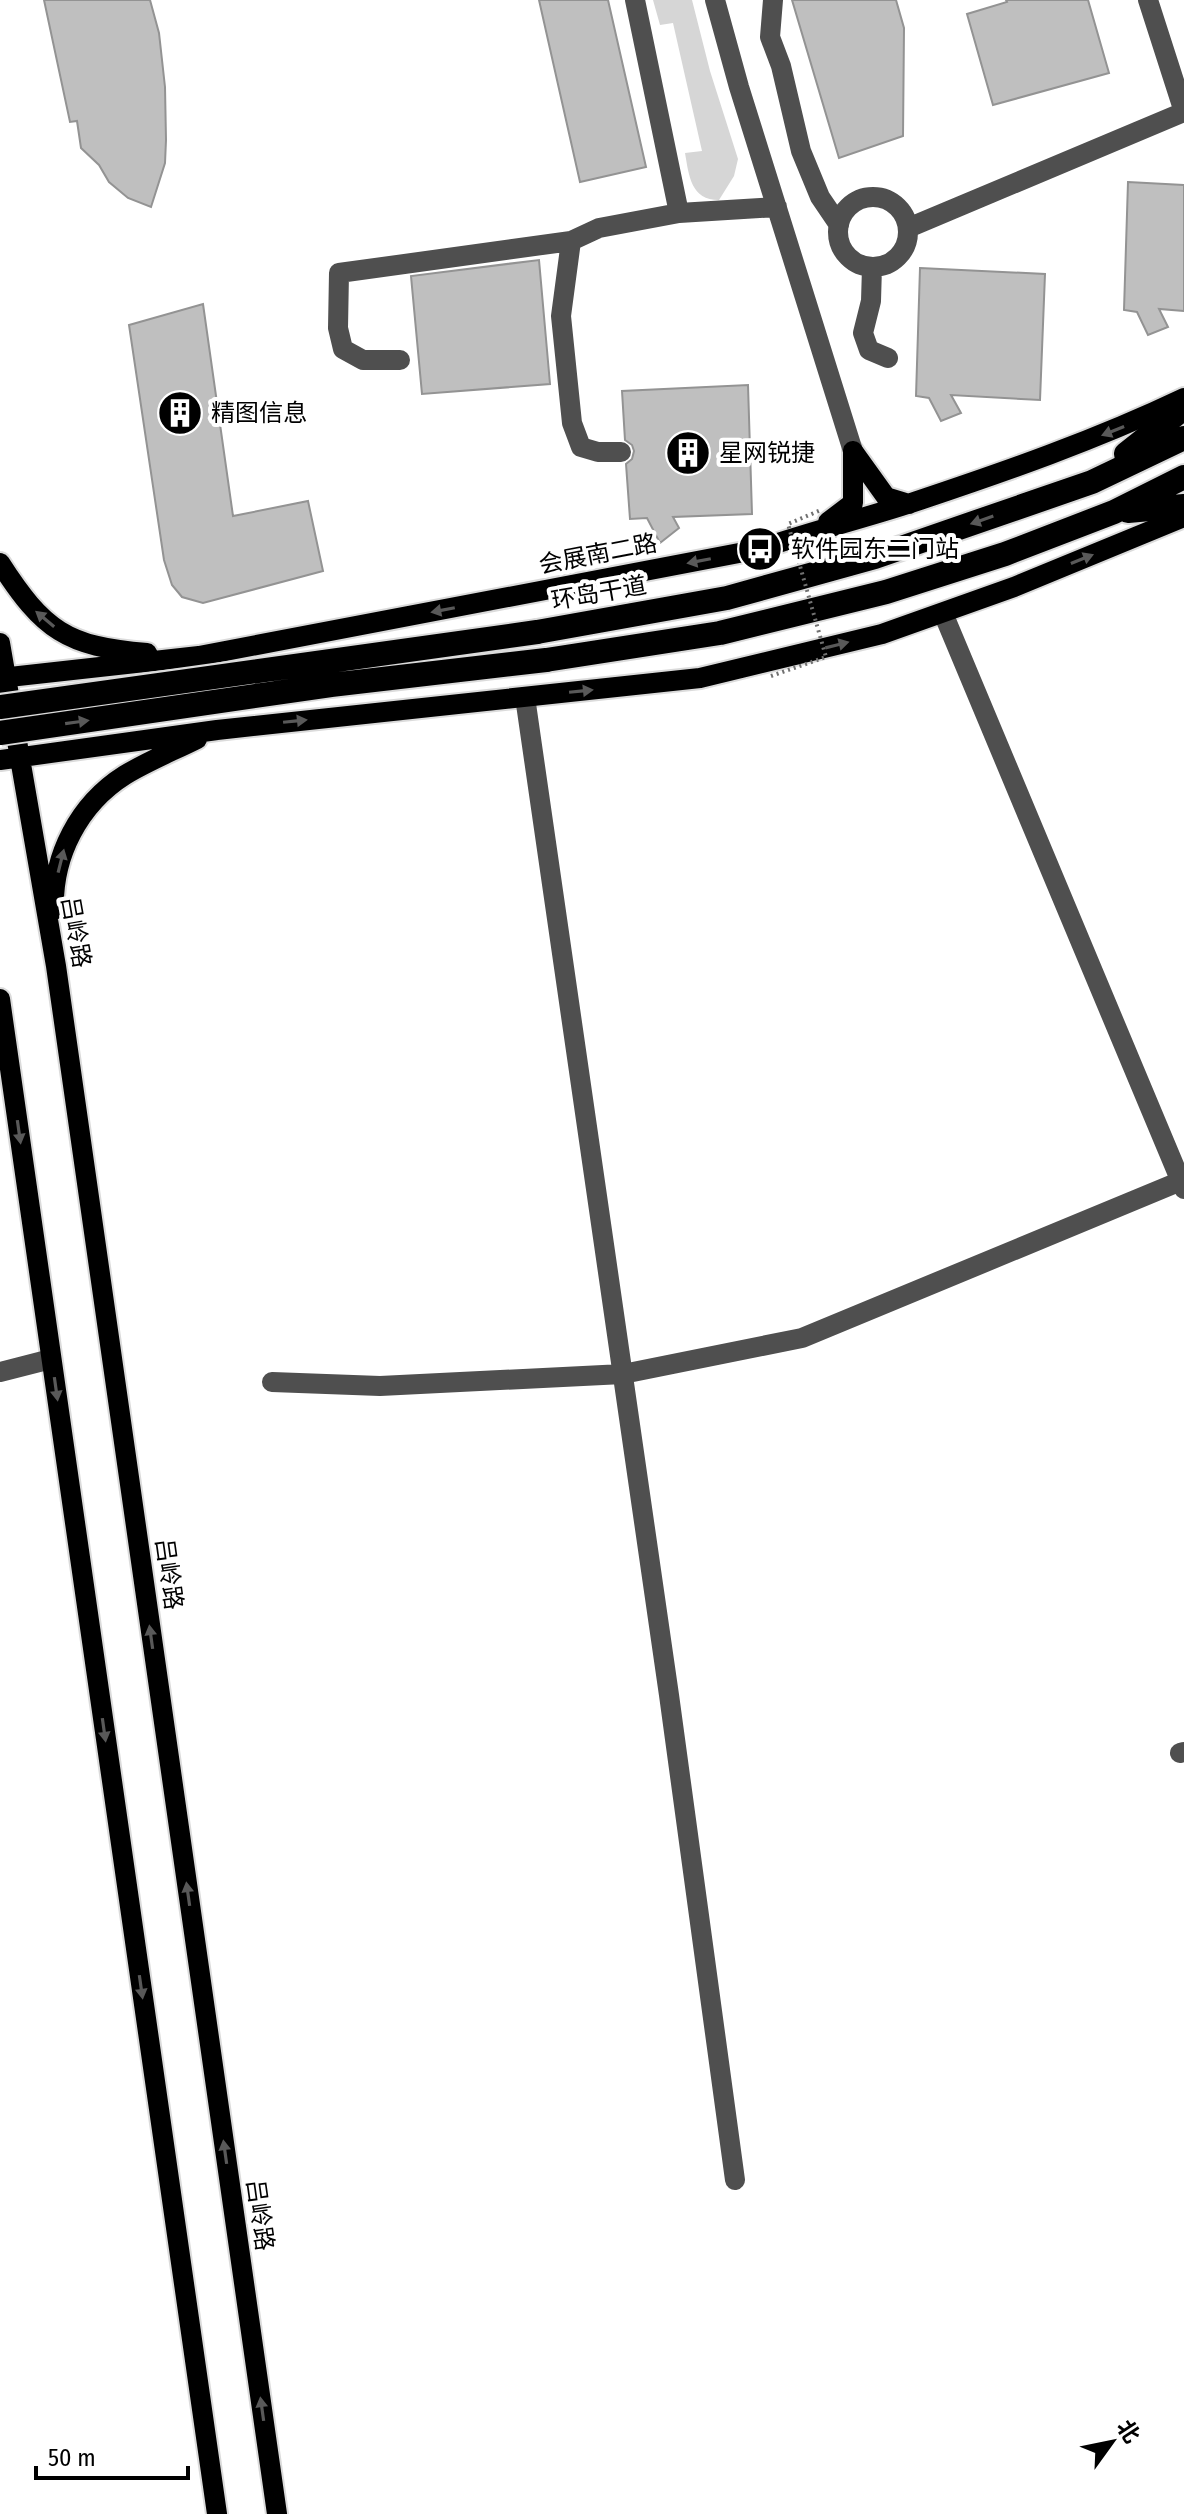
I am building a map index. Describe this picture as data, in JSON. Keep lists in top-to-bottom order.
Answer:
{
  "streets": {
    "highway": ["环岛干道"],
    "main road": ["会展南二路", "吕岭路"]
  },
  "crossings": [
    ["会展南二路", "吕岭路"]
  ],
  "places": {
    "building": ["精图信息", "星网锐捷"],
    "bus stop": ["软件园东二门站"]
  },
  "scale_bar": "50 m",
  "north": "top right"
}
